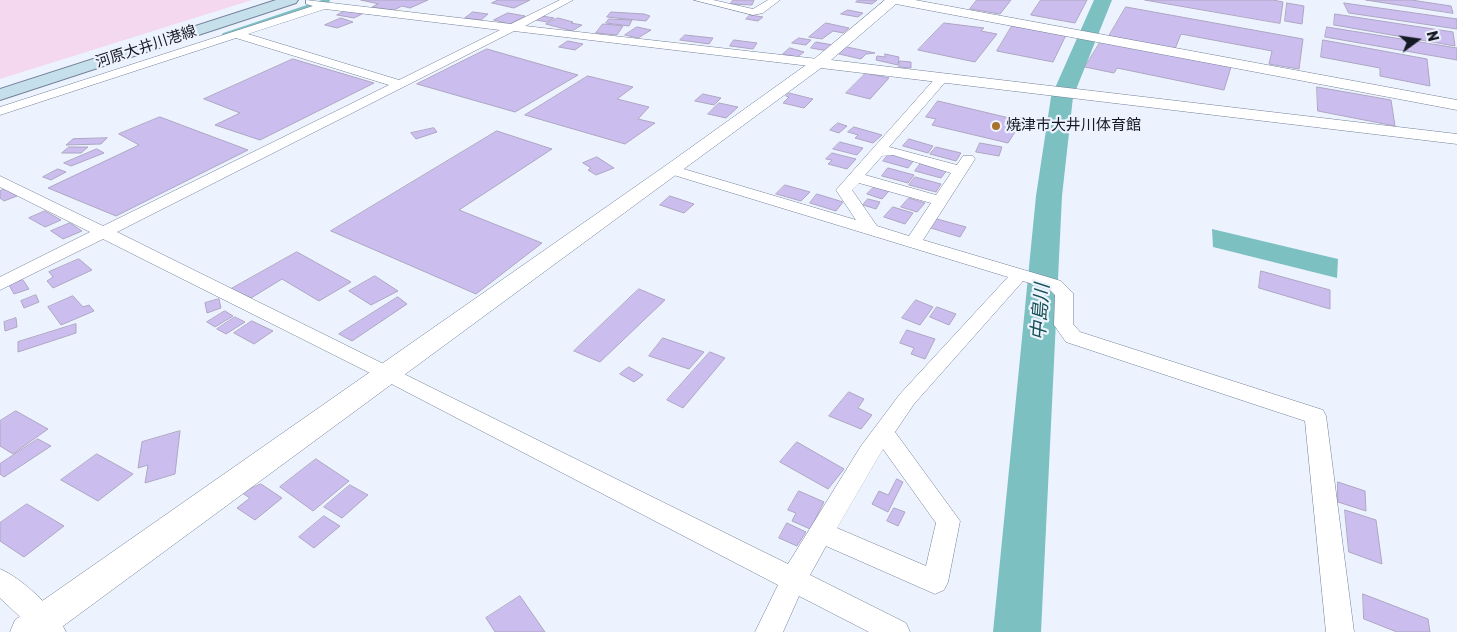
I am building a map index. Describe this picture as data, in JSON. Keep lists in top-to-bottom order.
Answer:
{
  "streets": {
    "main road": ["河原大井川港線"]
  },
  "water": ["中島川"],
  "places": ["焼津市大井川体育館"],
  "north": "right"
}
